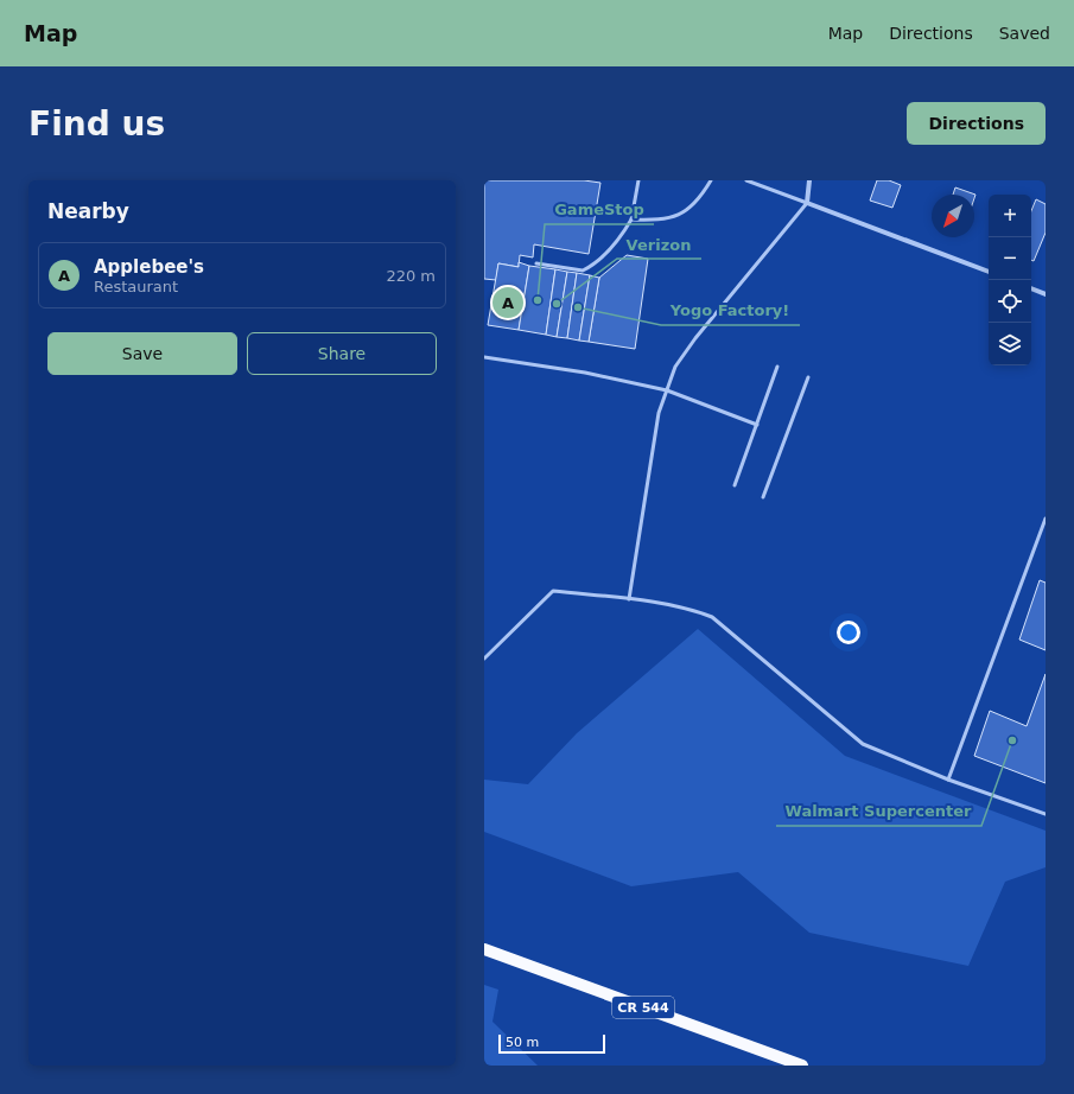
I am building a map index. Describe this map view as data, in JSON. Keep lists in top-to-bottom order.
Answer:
{
  "streets": {
    "main road": ["CR 544"]
  },
  "places": [
    "GameStop",
    "Verizon",
    "Yogo Factory!",
    "Walmart Supercenter"
  ],
  "scale_bar": "50 m",
  "north": "bottom left",
  "page": {
    "header": "Map",
    "nav": ["Map", "Directions", "Saved"],
    "buttons": [
      "Directions",
      ["Save", "Share"]
    ],
    "title": "Find us",
    "heading": "Nearby",
    "map_buttons": ["+", "−"],
    "list": [
      {
        "mark": "A",
        "name": "Applebee's",
        "note": "Restaurant",
        "value": "220 m"
      }
    ],
    "pins": "A",
    "scale": "50 m"
  }
}
